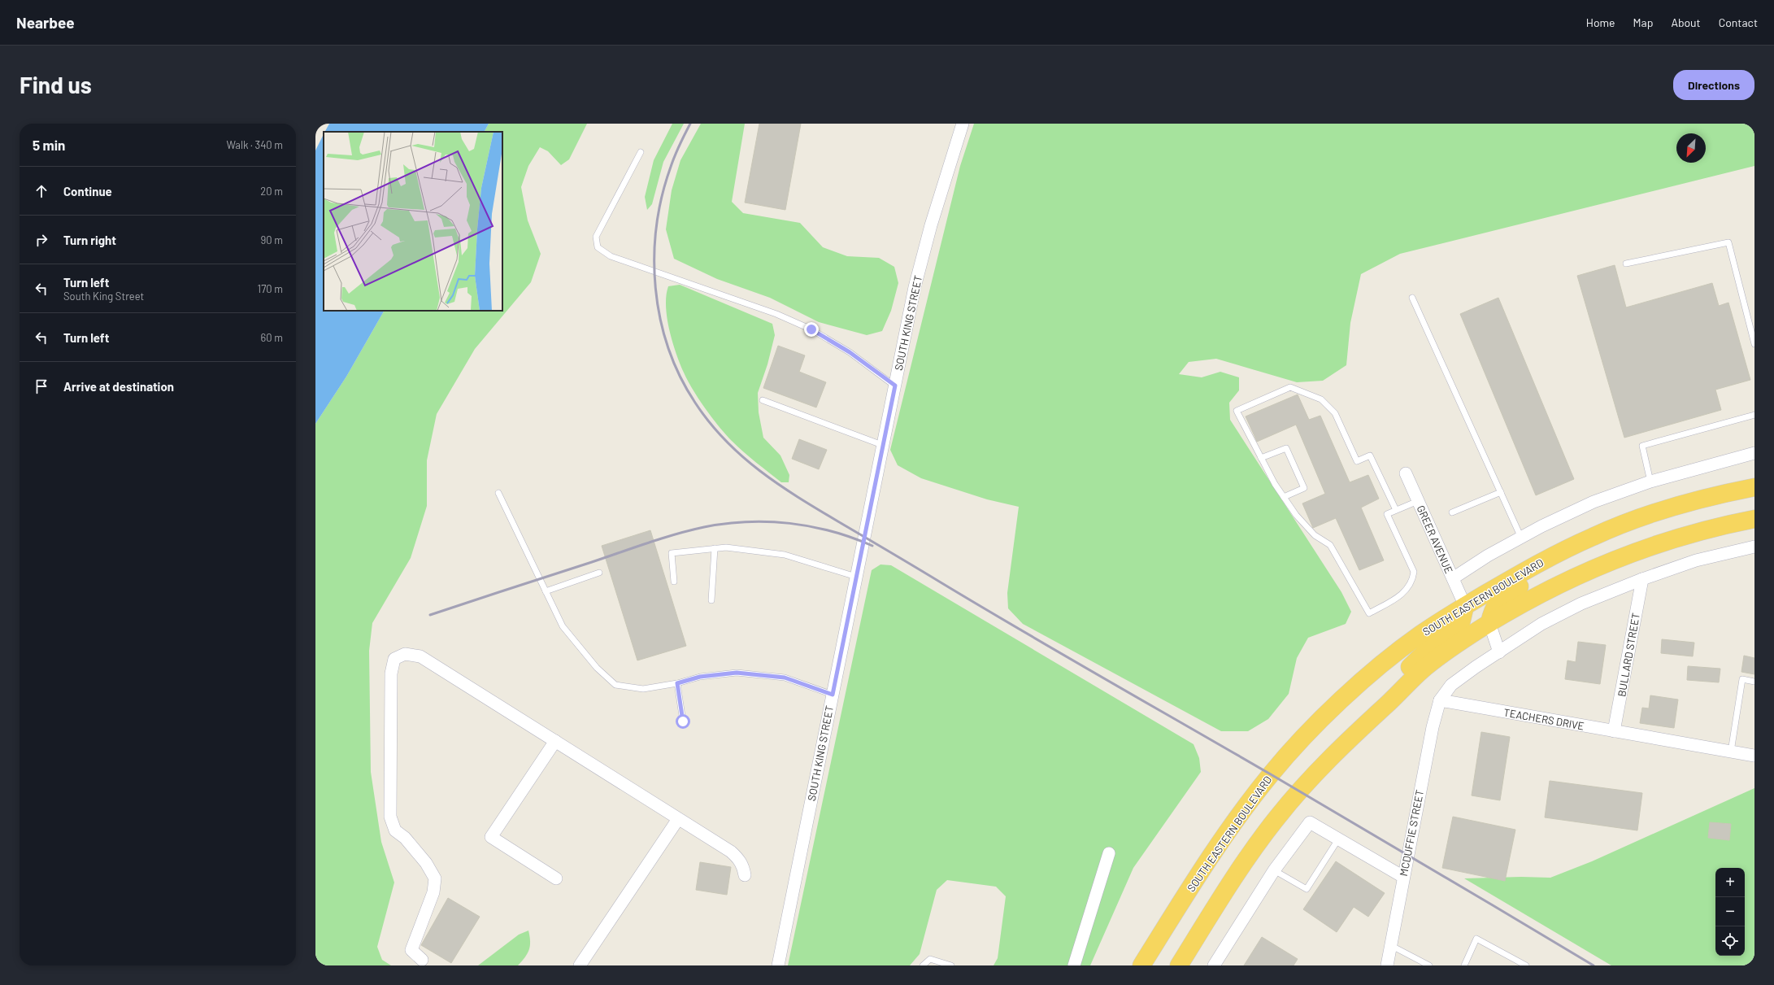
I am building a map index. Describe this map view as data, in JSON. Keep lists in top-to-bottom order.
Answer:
{
  "streets": {
    "highway": ["SOUTH EASTERN BOULEVARD"],
    "street": [
      "SOUTH KING STREET",
      "GREER AVENUE",
      "BULLARD STREET",
      "TEACHERS DRIVE",
      "MCDUFFIE STREET"
    ]
  },
  "crossings": [
    ["GREER AVENUE", "SOUTH EASTERN BOULEVARD"],
    ["BULLARD STREET", "TEACHERS DRIVE"],
    ["TEACHERS DRIVE", "MCDUFFIE STREET"]
  ],
  "north": "bottom left",
  "page": {
    "header": "Nearbee",
    "nav": [
      "Home",
      "Map",
      "About",
      "Contact"
    ],
    "buttons": "Directions",
    "title": "Find us",
    "heading": ["5 min", "Walk · 340 m"],
    "list": [
      ["Continue", "20 m"],
      ["Turn right", "90 m"],
      ["Turn left", "South King Street", "170 m"],
      ["Turn left", "60 m"],
      "Arrive at destination"
    ],
    "map_buttons": ["+", "−"]
  }
}
